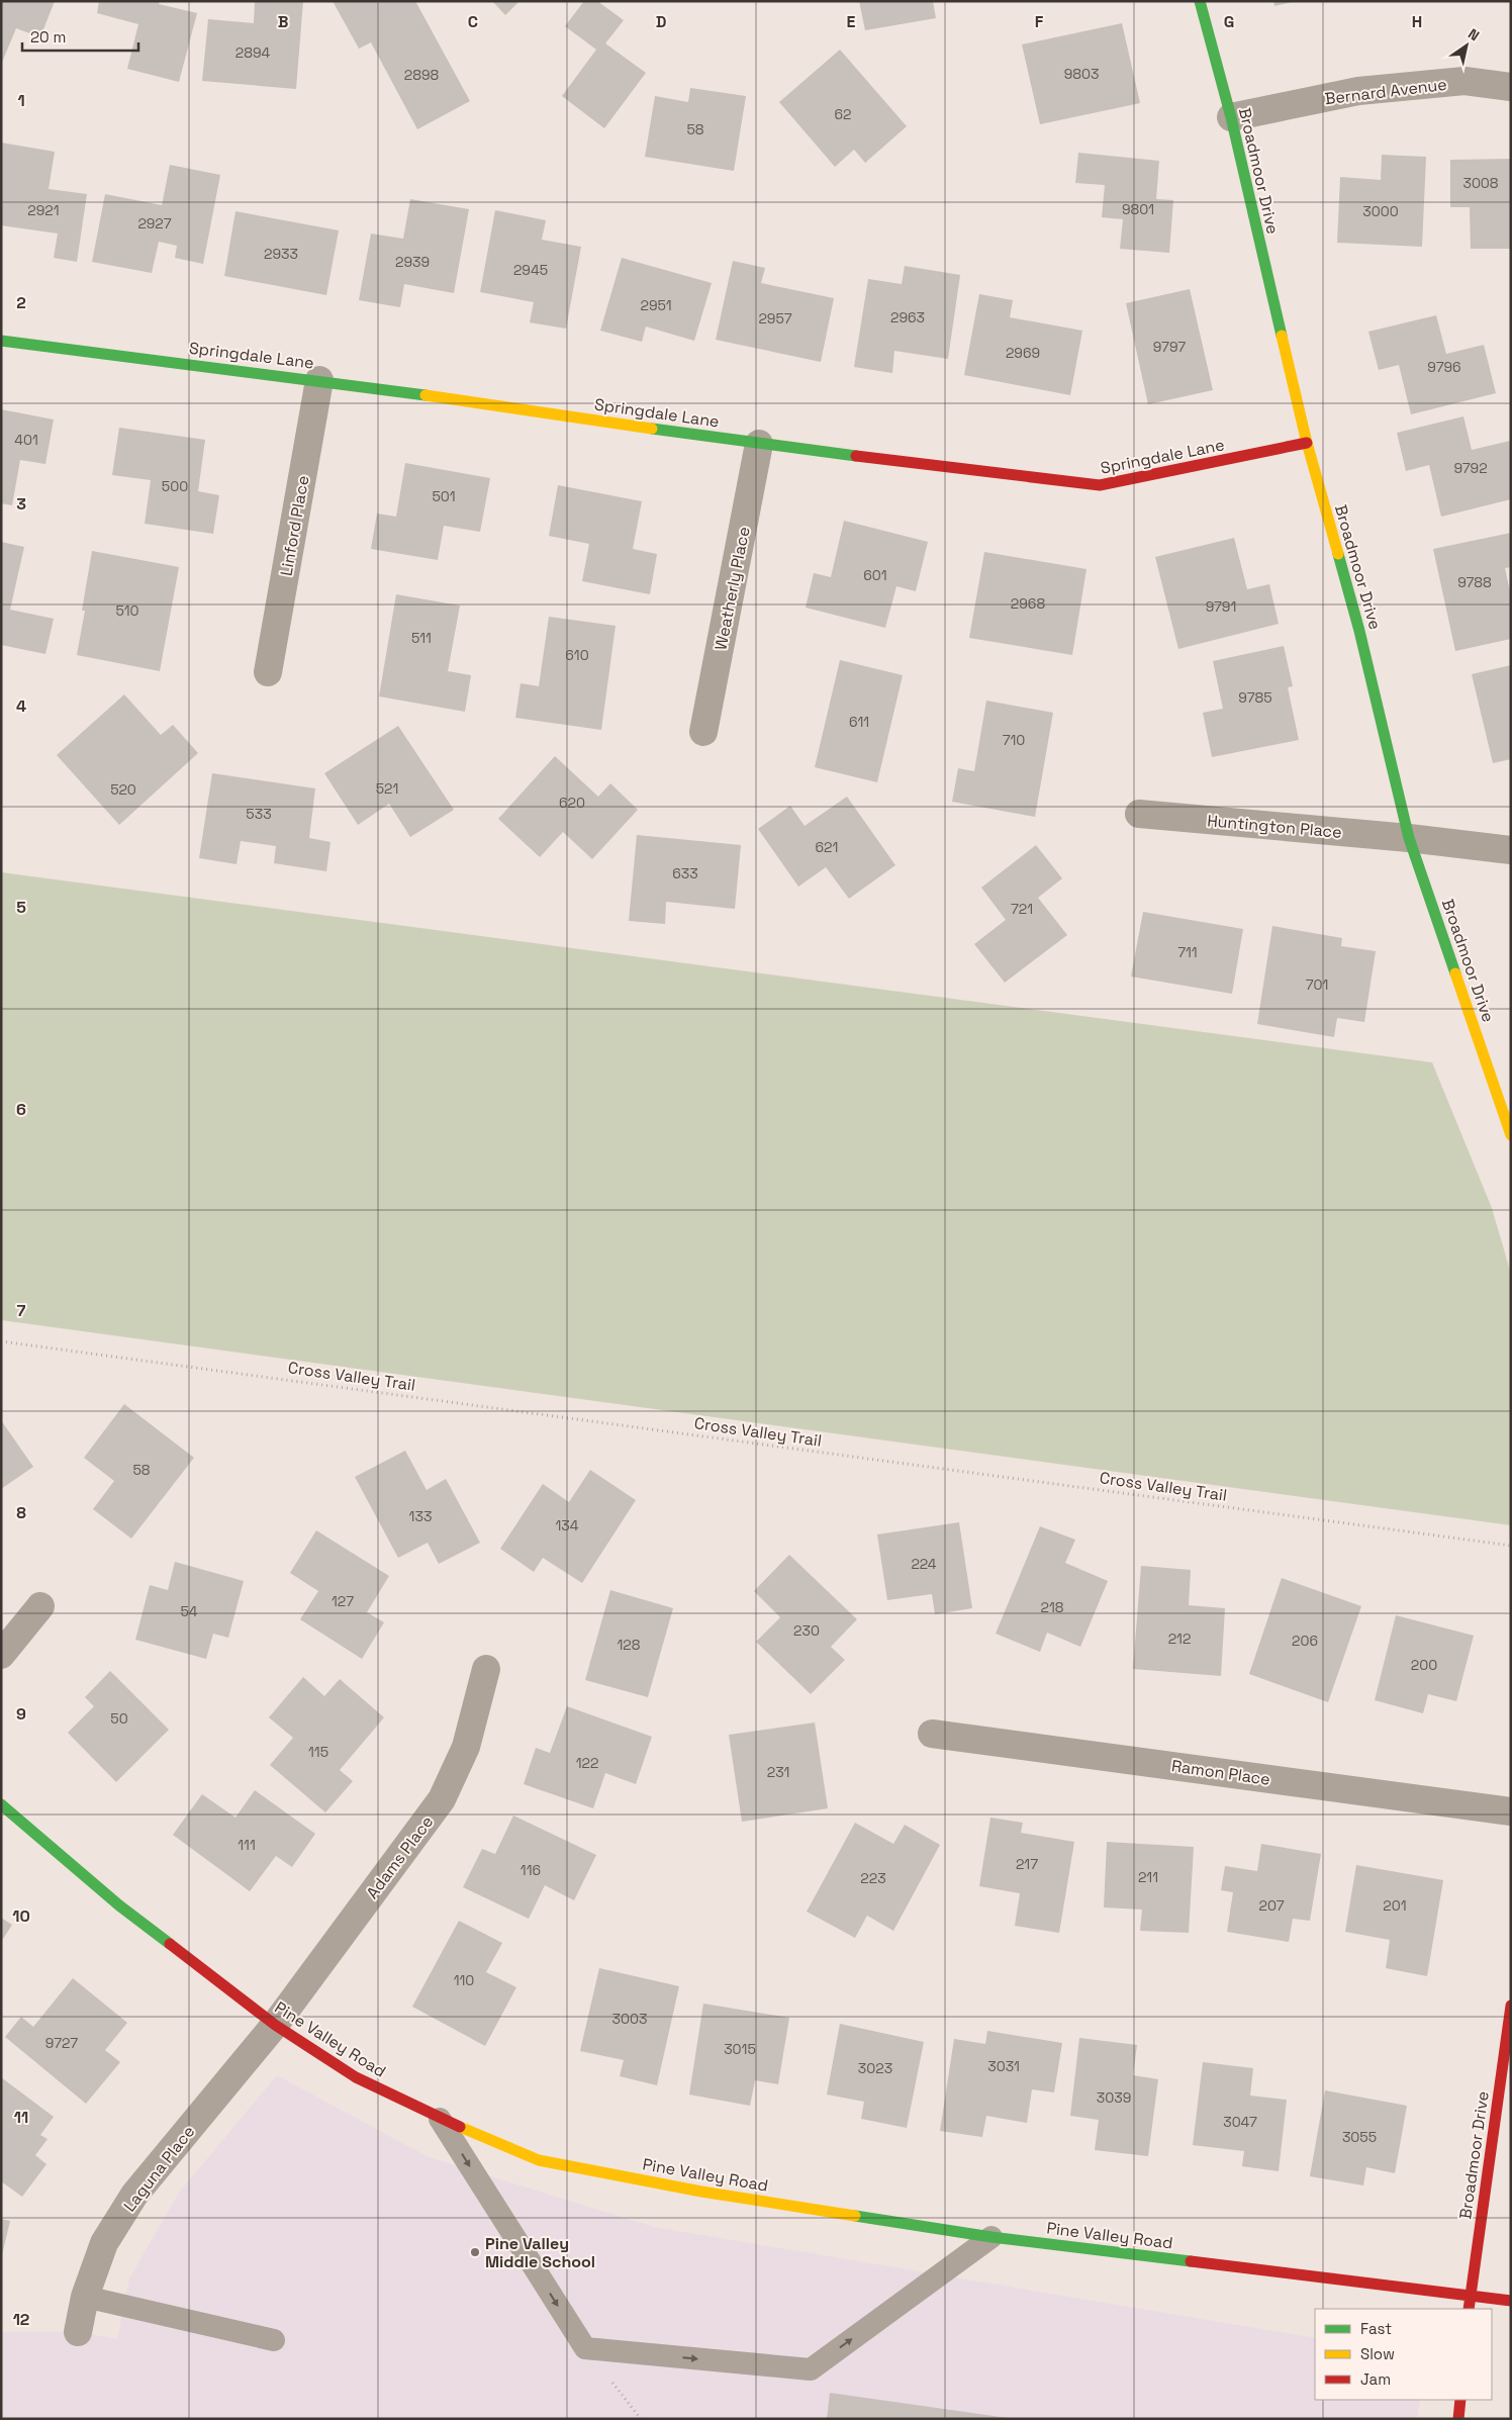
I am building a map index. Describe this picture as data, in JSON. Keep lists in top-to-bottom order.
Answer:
{
  "streets": {
    "street": [
      "Bernard Avenue",
      "Broadmoor Drive",
      "Springdale Lane",
      "Linford Place",
      "Weatherly Place",
      "Huntington Place",
      "Ramon Place",
      "Adams Place",
      "Pine Valley Road",
      "Laguna Place"
    ],
    "path": ["Cross Valley Trail"]
  },
  "crossings": [
    ["Bernard Avenue", "Broadmoor Drive"],
    ["Broadmoor Drive", "Springdale Lane"],
    ["Broadmoor Drive", "Huntington Place"],
    ["Broadmoor Drive", "Pine Valley Road"],
    ["Springdale Lane", "Linford Place"],
    ["Springdale Lane", "Weatherly Place"],
    ["Adams Place", "Pine Valley Road"],
    ["Adams Place", "Laguna Place"],
    ["Pine Valley Road", "Laguna Place"]
  ],
  "places": ["Pine Valley Middle School"],
  "house_numbers": [
    "2894",
    "9803",
    "2898",
    "62",
    "58",
    "3008",
    "9801",
    "2921",
    "3000",
    "2927",
    "2933",
    "2939",
    "2945",
    "2951",
    "2963",
    "2957",
    "9797",
    "2969",
    "9796",
    "401",
    "9792",
    "500",
    "501",
    "601",
    "9788",
    "2968",
    "9791",
    "510",
    "511",
    "610",
    "9785",
    "611",
    "710",
    "521",
    "520",
    "620",
    "533",
    "621",
    "633",
    "721",
    "711",
    "701",
    "58",
    "133",
    "134",
    "224",
    "127",
    "218",
    "54",
    "230",
    "212",
    "206",
    "128",
    "200",
    "50",
    "115",
    "122",
    "231",
    "111",
    "217",
    "116",
    "211",
    "223",
    "207",
    "201",
    "110",
    "3003",
    "9727",
    "3015",
    "3031",
    "3023",
    "3039",
    "3047",
    "3055"
  ],
  "legend": ["Fast", "Slow", "Jam"],
  "scale_bar": "20 m",
  "north": "top right",
  "grid": {
    "columns": [
      "B",
      "C",
      "D",
      "E",
      "F",
      "G",
      "H"
    ],
    "rows": [
      "1",
      "2",
      "3",
      "4",
      "5",
      "6",
      "7",
      "8",
      "9",
      "10",
      "11",
      "12"
    ]
  }
}
